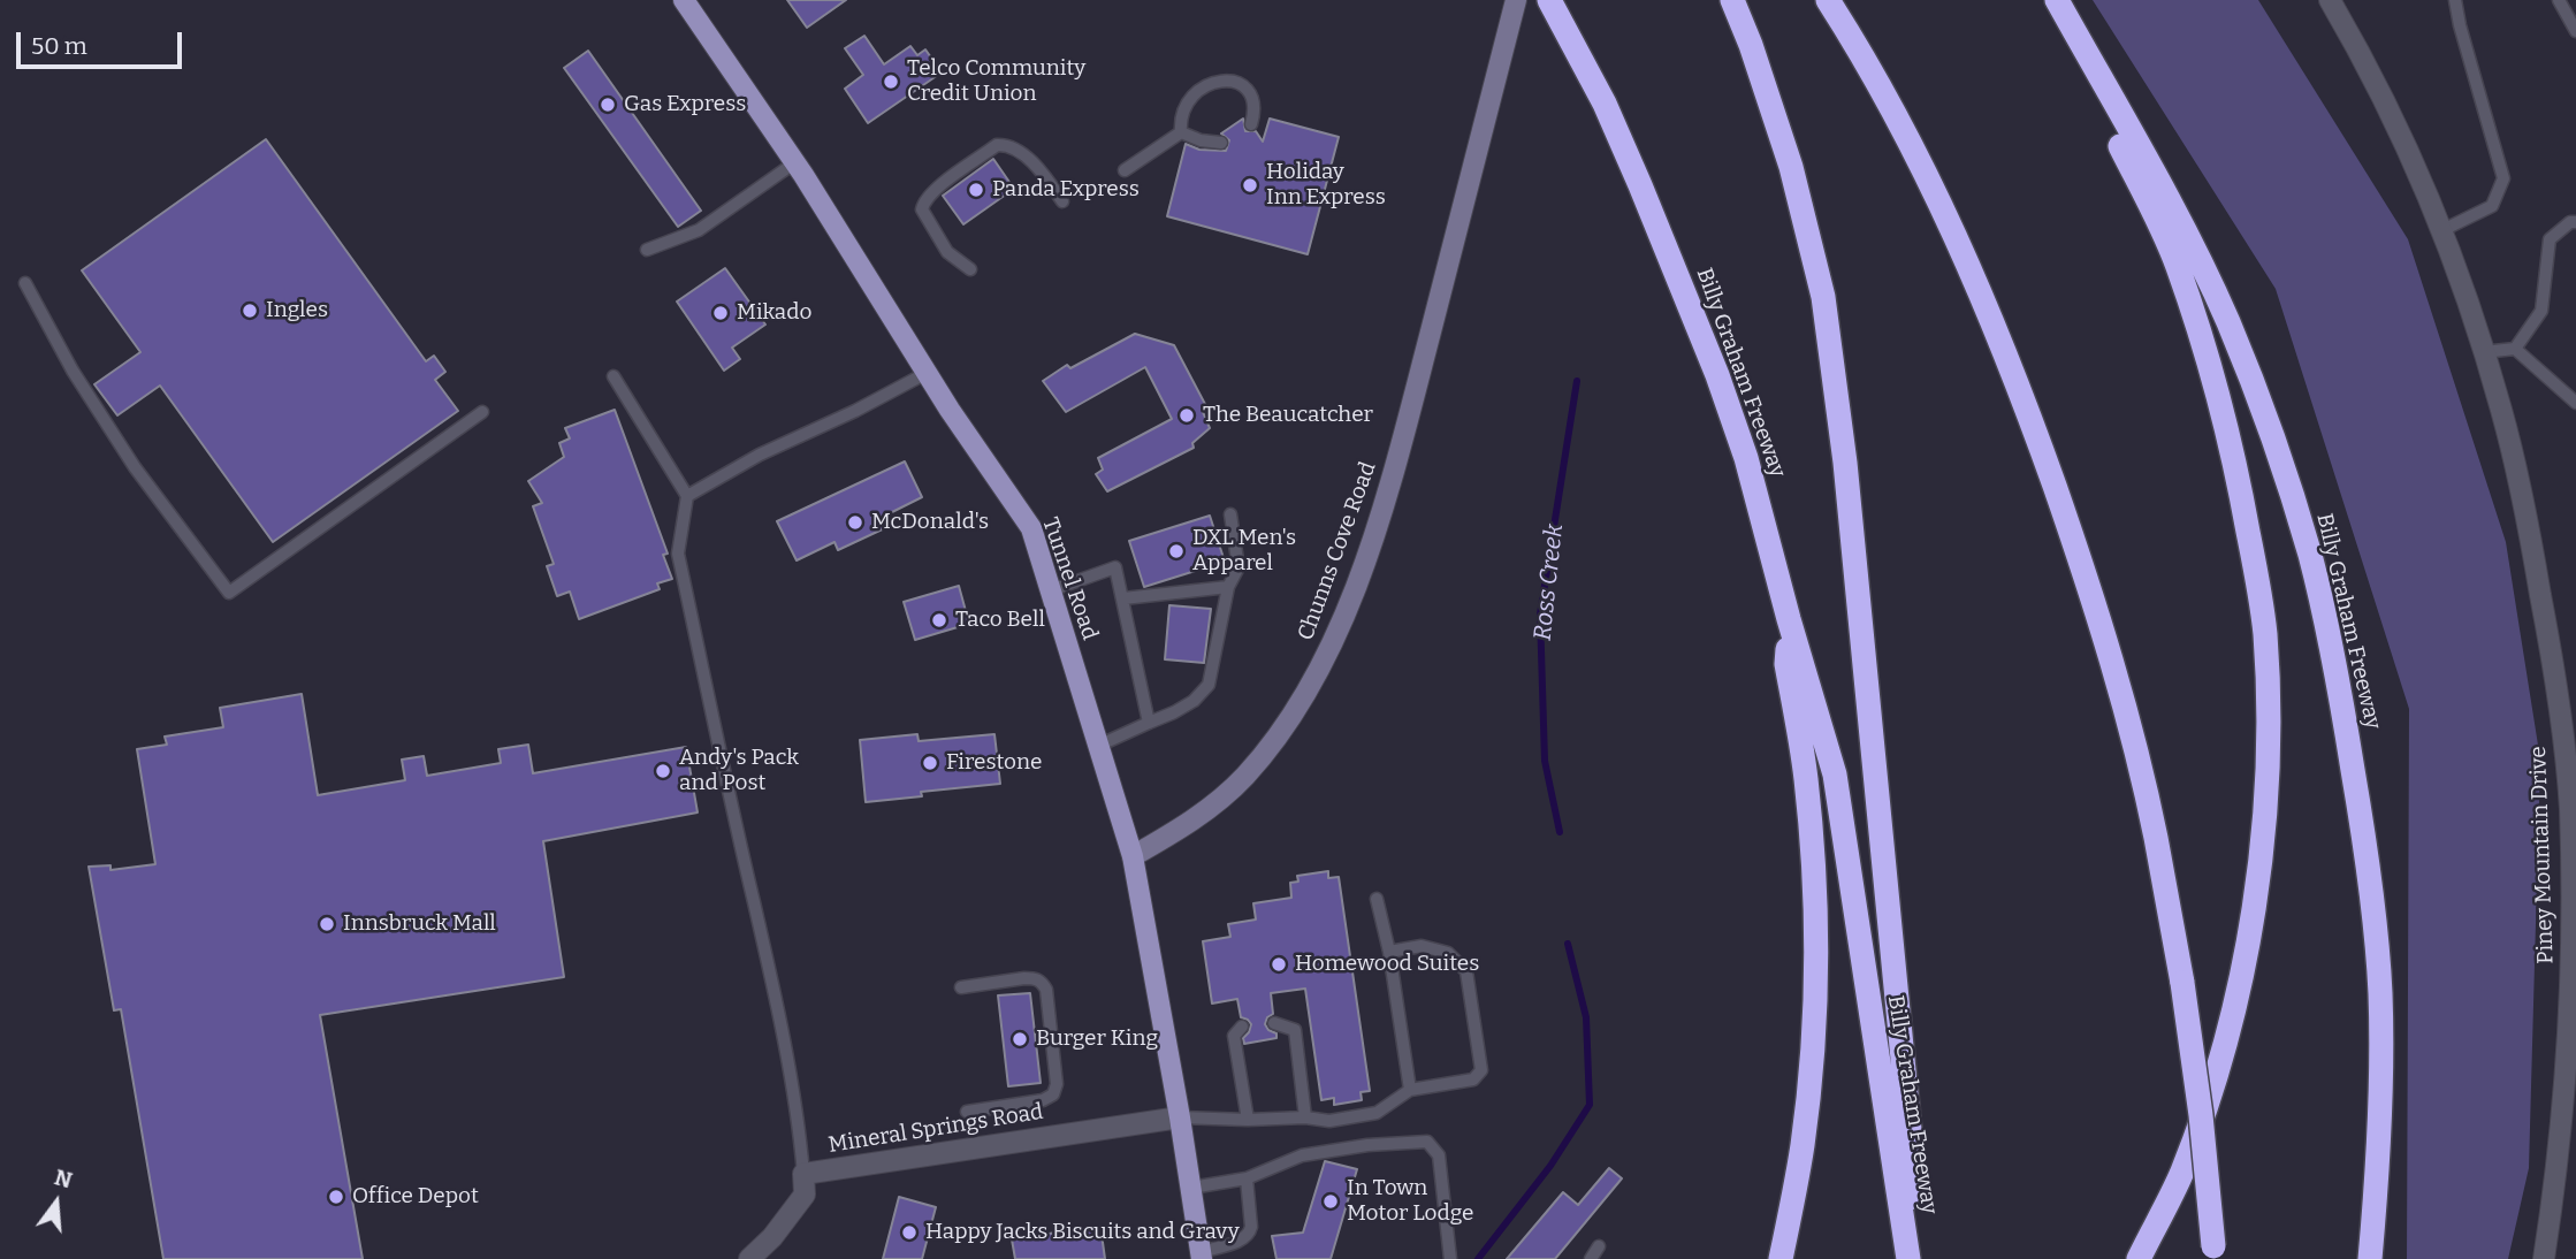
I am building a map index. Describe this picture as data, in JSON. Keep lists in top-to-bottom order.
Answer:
{
  "streets": {
    "highway": ["Billy Graham Freeway"],
    "main road": ["Chunns Cove Road", "Tunnel Road"],
    "street": ["Piney Mountain Drive", "Mineral Springs Road"]
  },
  "crossings": [
    ["Chunns Cove Road", "Tunnel Road"],
    ["Tunnel Road", "Mineral Springs Road"]
  ],
  "water": ["Ross Creek"],
  "places": [
    "Telco Community Credit Union",
    "Gas Express",
    "Holiday Inn Express",
    "Panda Express",
    "Ingles",
    "Mikado",
    "The Beaucatcher",
    "McDonald's",
    "DXL Men's Apparel",
    "Taco Bell",
    "Firestone",
    "Andy's Pack and Post",
    "Innsbruck Mall",
    "Homewood Suites",
    "Burger King",
    "Office Depot",
    "In Town Motor Lodge",
    "Happy Jacks Biscuits and Gravy"
  ],
  "scale_bar": "50 m",
  "north": "top"
}
